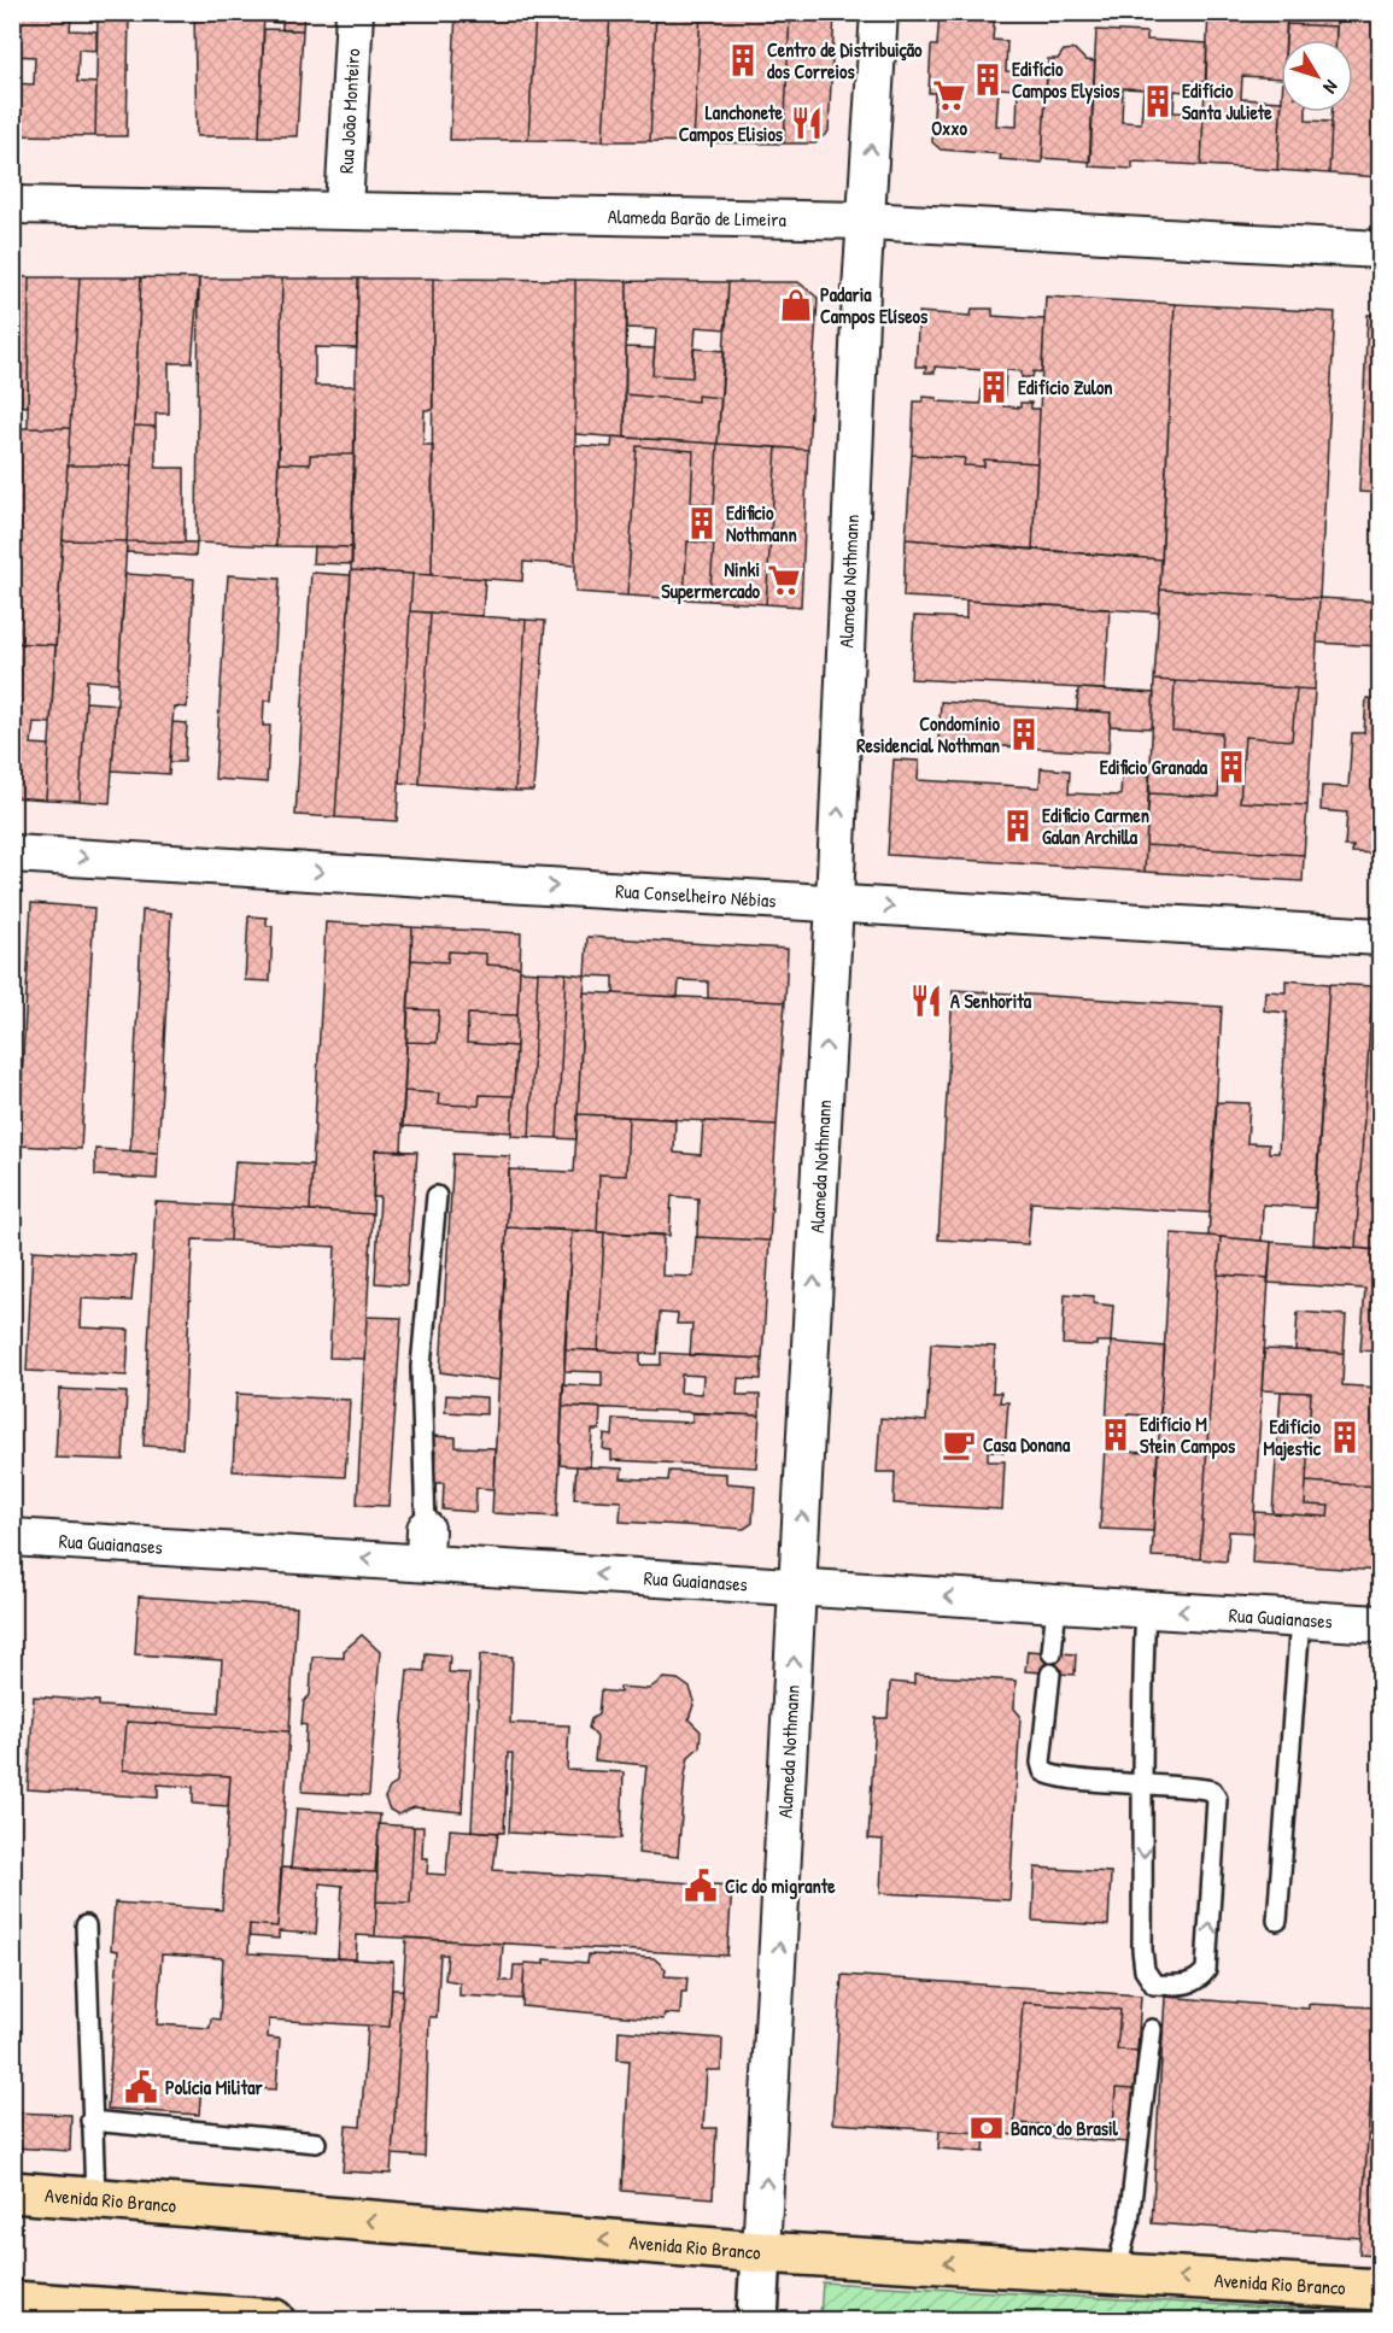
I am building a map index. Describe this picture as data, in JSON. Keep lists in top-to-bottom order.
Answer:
{
  "streets": {
    "main road": ["Avenida Rio Branco"],
    "street": [
      "Rua João Monteiro",
      "Alameda Barão de Limeira",
      "Alameda Nothmann",
      "Rua Conselheiro Nébias",
      "Rua Guaianases"
    ]
  },
  "crossings": [
    ["Rua João Monteiro", "Alameda Barão de Limeira"],
    ["Alameda Barão de Limeira", "Alameda Nothmann"],
    ["Alameda Nothmann", "Rua Conselheiro Nébias"],
    ["Alameda Nothmann", "Rua Guaianases"],
    ["Alameda Nothmann", "Avenida Rio Branco"]
  ],
  "one_way": [
    "Alameda Nothmann",
    "Rua Conselheiro Nébias",
    "Rua Guaianases",
    "Avenida Rio Branco"
  ],
  "places": {
    "building": [
      "Centro de Distribuição dos Correios",
      "Edifício Campos Elysios",
      "Edifício Santa Juliete",
      "Edifício Zulon",
      "Edificio Nothmann",
      "Condomínio Residencial Nothman",
      "Edificio Granada",
      "Edificio Carmen Galan Archilla",
      "Edifício M Stein Campos",
      "Edifício Majestic"
    ],
    "supermarket": ["Oxxo", "Ninki Supermercado"],
    "restaurant": ["Lanchonete Campos Elisios", "A Senhorita"],
    "shop": ["Padaria Campos Elíseos"],
    "cafe": ["Casa Donana"],
    "public building": ["Cic do migrante", "Polícia Militar"],
    "bank": ["Banco do Brasil"]
  },
  "north": "bottom right"
}
